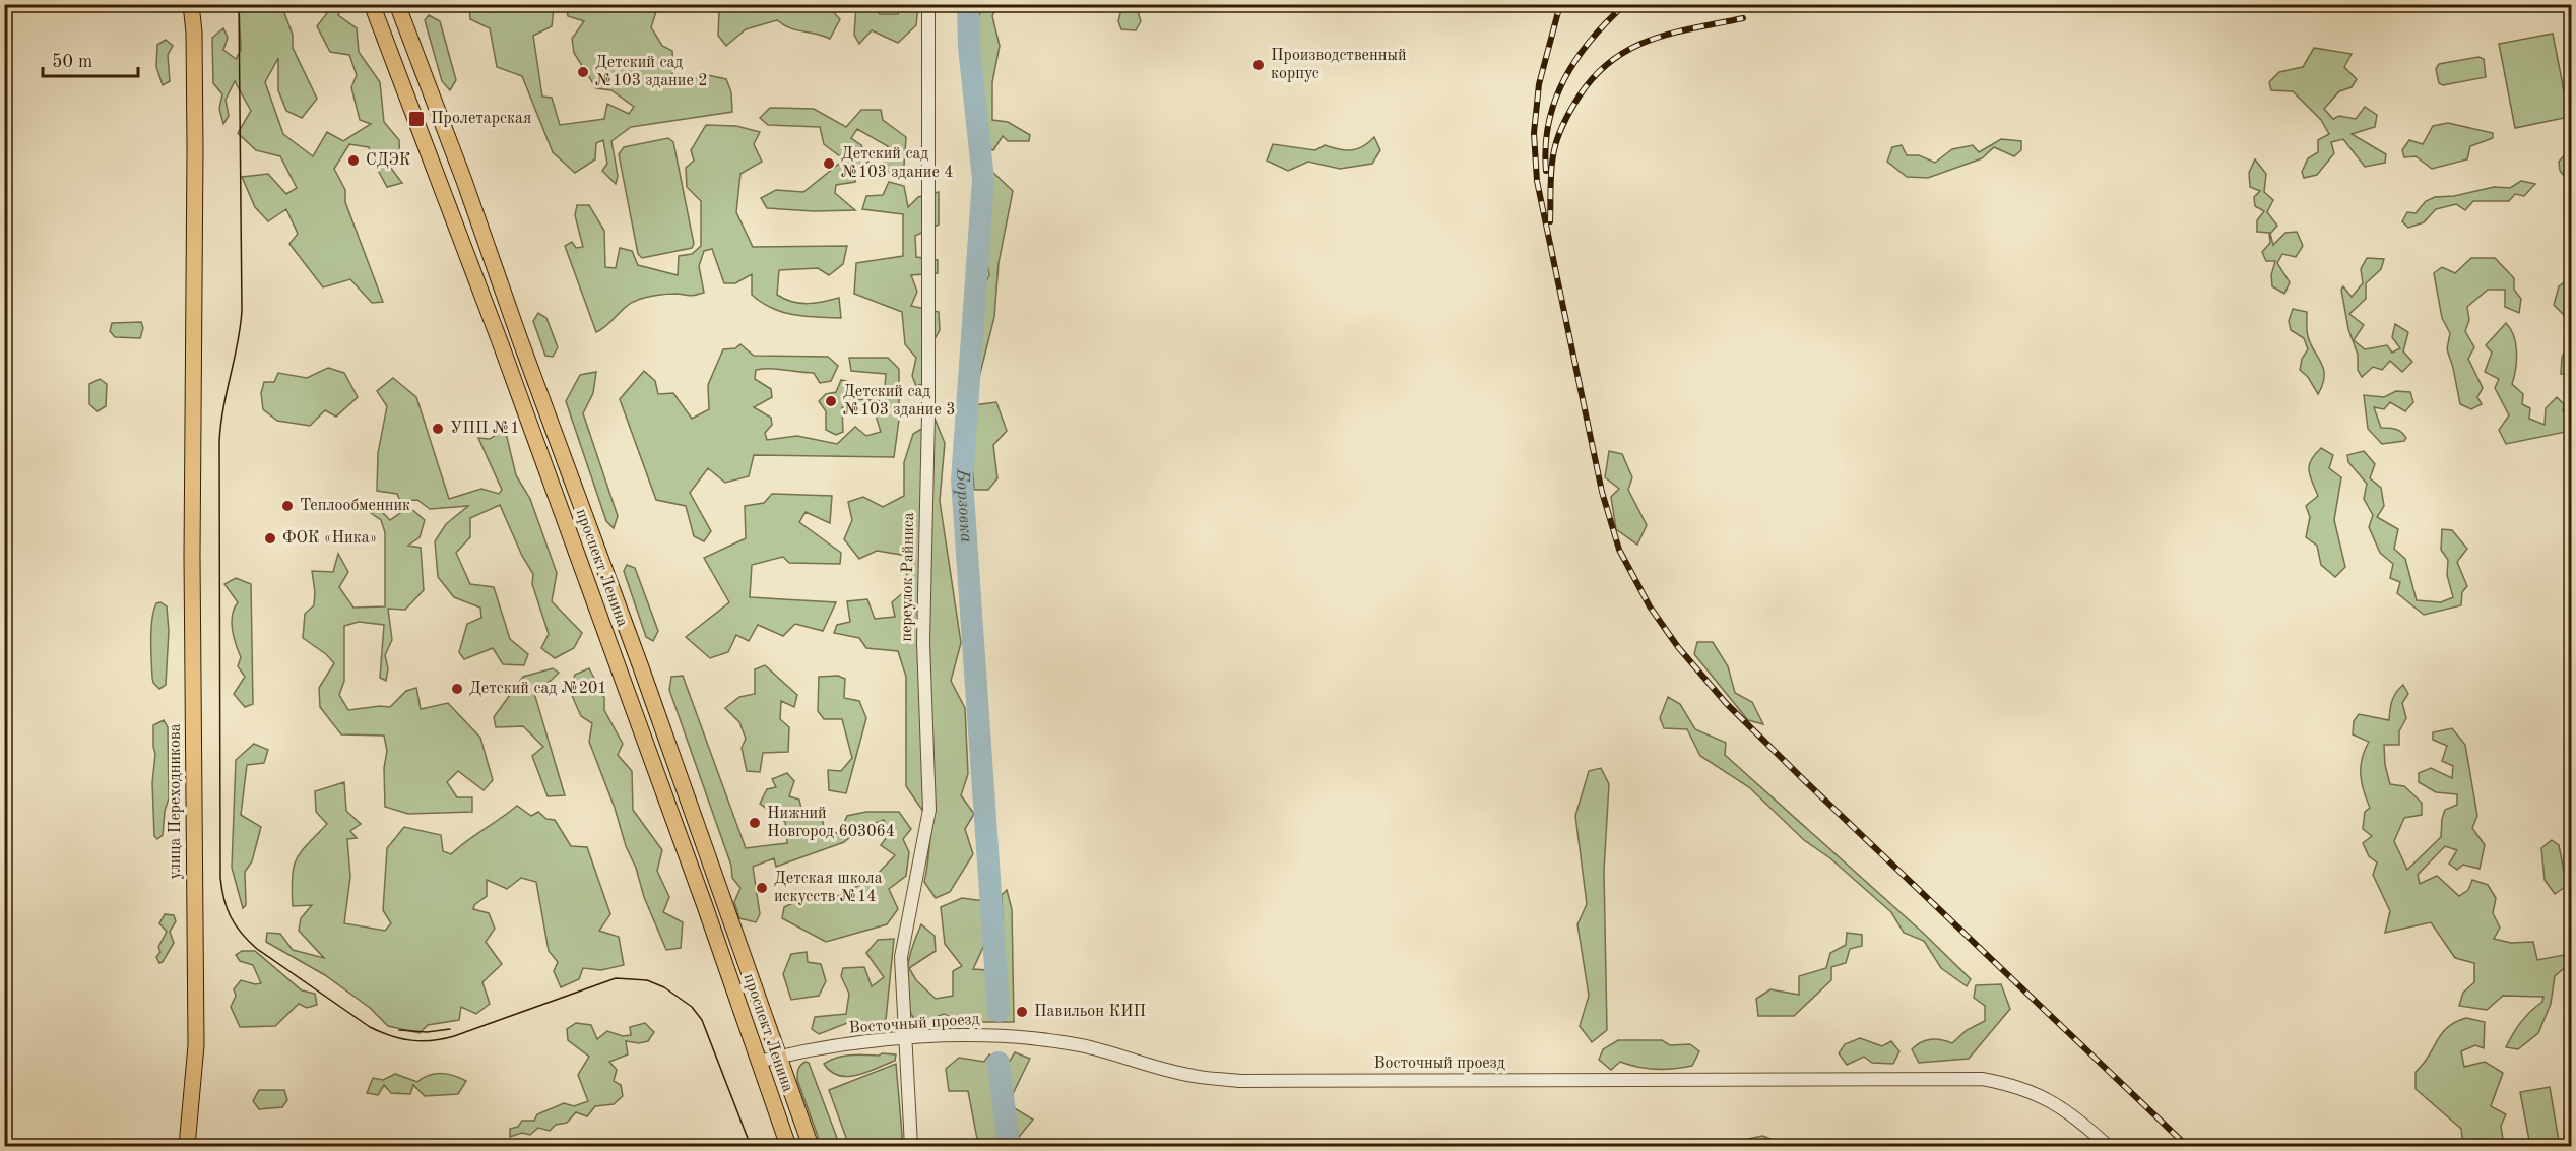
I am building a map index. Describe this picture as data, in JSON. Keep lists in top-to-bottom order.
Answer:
{
  "streets": {
    "main road": ["проспект Ленина", "улица Переходникова"],
    "street": ["переулок Райниса", "Восточный проезд"]
  },
  "crossings": [
    ["проспект Ленина", "Восточный проезд"],
    ["переулок Райниса", "Восточный проезд"]
  ],
  "water": ["Борзовка"],
  "places": {
    "other": [
      "Производственный корпус",
      "Детский сад №103 здание 2",
      "СДЭК",
      "Детский сад №103 здание 4",
      "Детский сад №103 здание 3",
      "УПП №1",
      "Теплообменник",
      "ФОК «Ника»",
      "Детский сад №201",
      "Нижний Новгород 603064",
      "Детская школа искусств №14",
      "Павильон КИП"
    ],
    "transit": ["Пролетарская"]
  },
  "scale_bar": "50 m"
}
